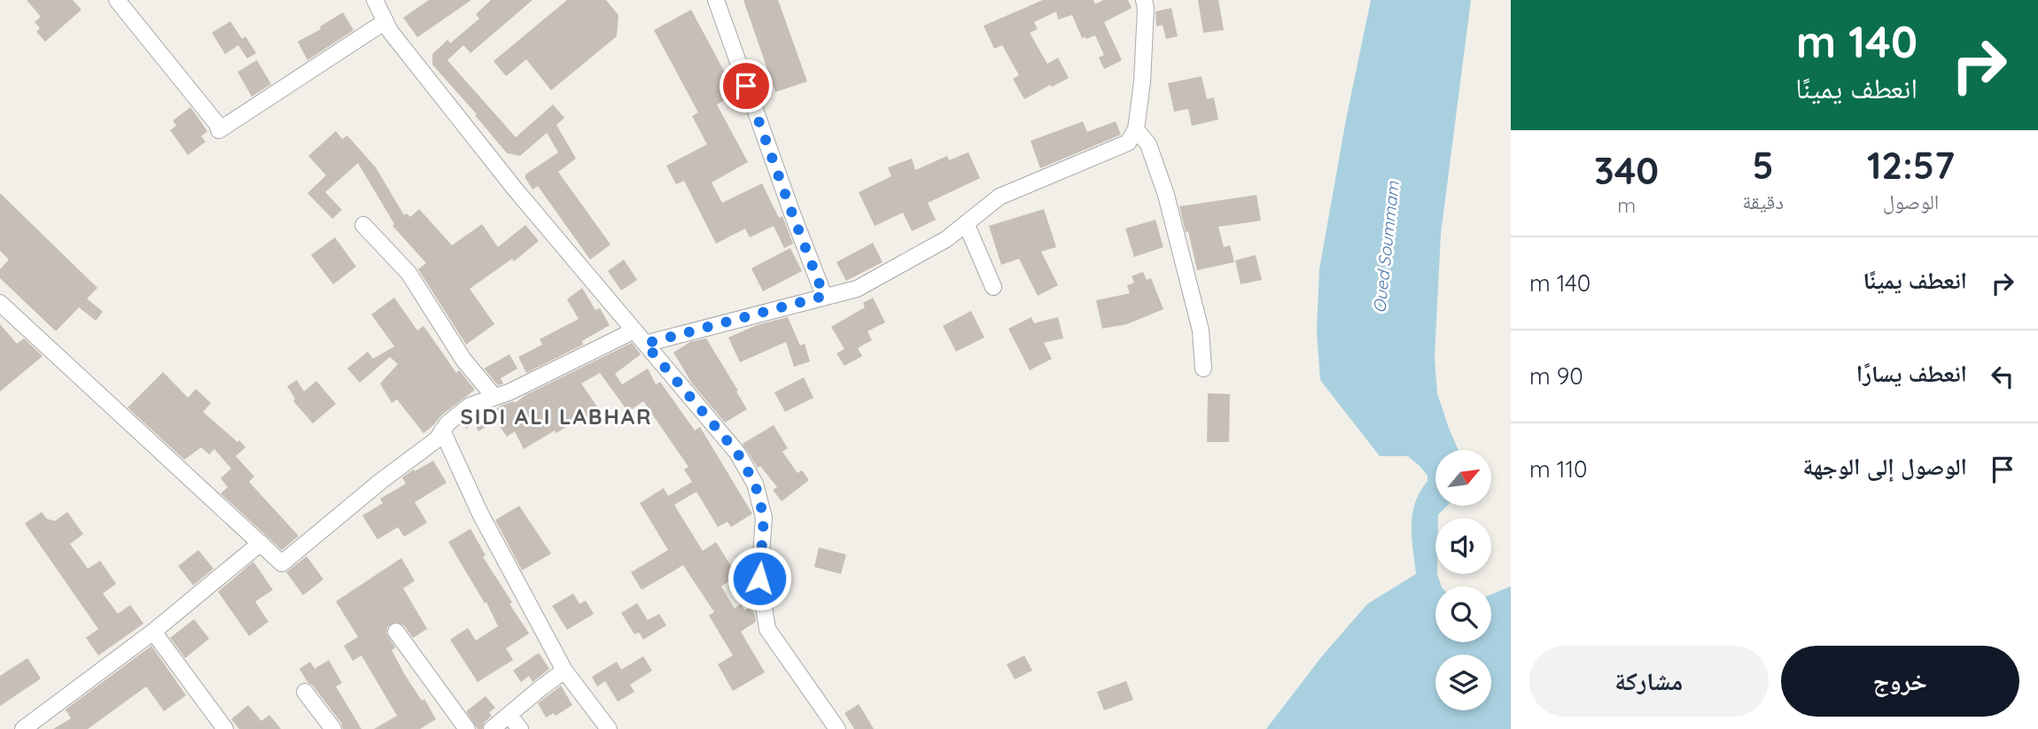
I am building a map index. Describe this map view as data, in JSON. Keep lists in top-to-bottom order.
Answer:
{
  "districts": ["SIDI ALI LABHAR"],
  "water": ["Oued Soummam"],
  "north": "top right",
  "page": {
    "turn": ["140 m", "انعطف يمينًا"],
    "eta": [
      "12:57",
      "الوصول",
      "5",
      "دقيقة",
      "340",
      "m"
    ],
    "list": [
      {
        "name": "انعطف يمينًا",
        "value": "140 m"
      },
      {
        "name": "انعطف يسارًا",
        "value": "90 m"
      },
      {
        "name": "الوصول إلى الوجهة",
        "value": "110 m"
      }
    ],
    "buttons": ["خروج", "مشاركة"]
  }
}
